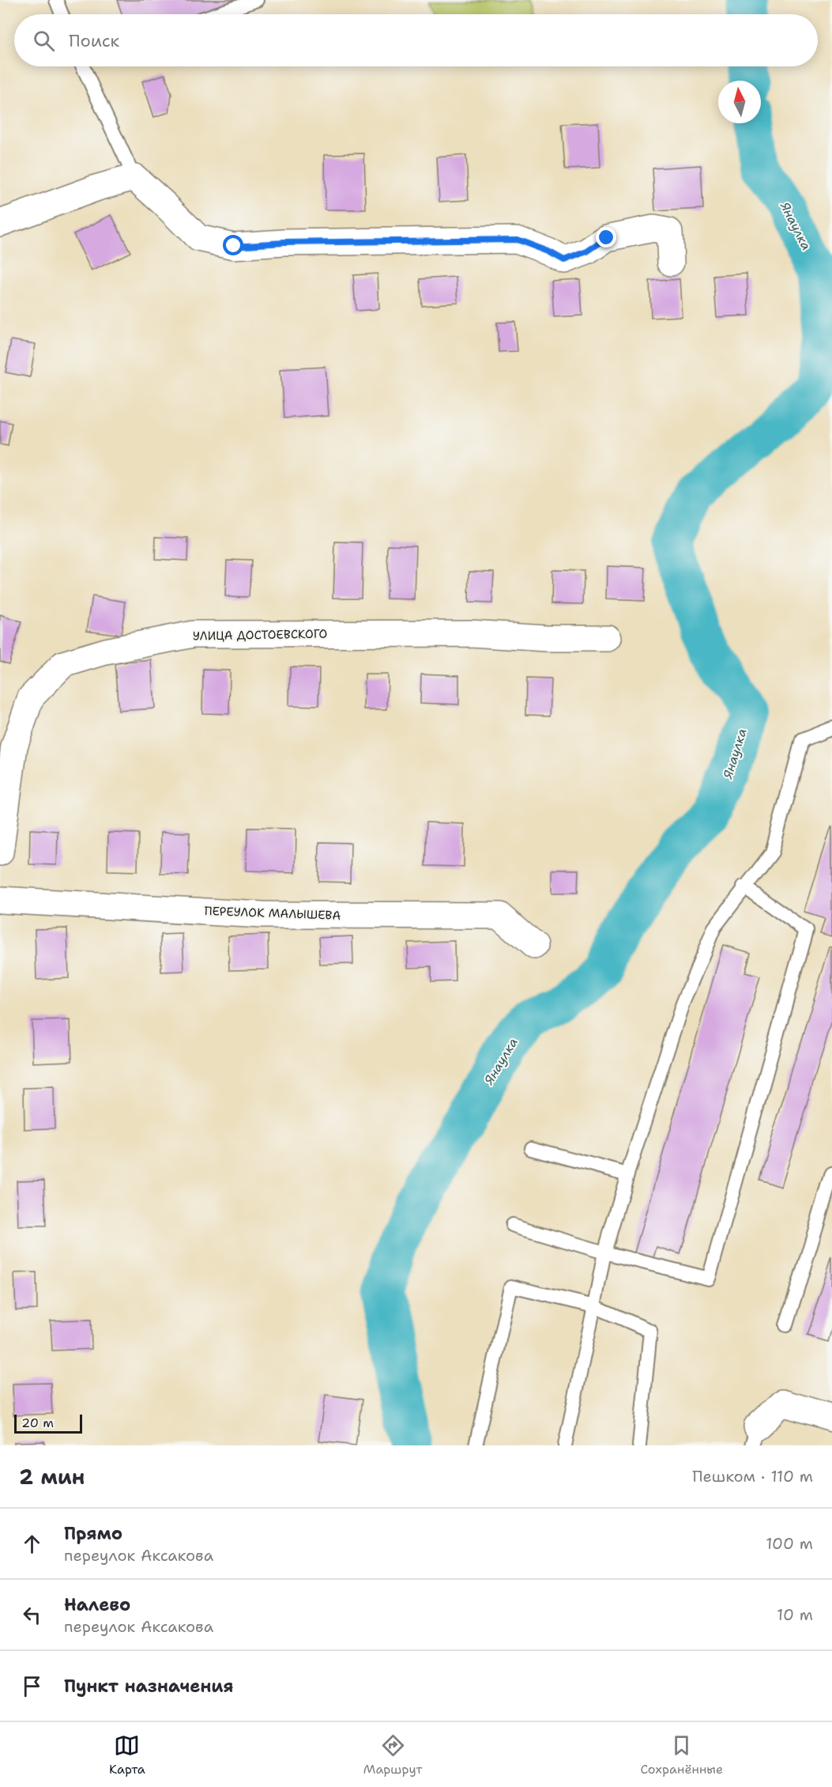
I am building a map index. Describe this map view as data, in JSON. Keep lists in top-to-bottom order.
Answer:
{
  "streets": {
    "street": ["УЛИЦА ДОСТОЕВСКОГО", "ПЕРЕУЛОК МАЛЫШЕВА"]
  },
  "water": ["Янаулка"],
  "scale_bar": "20 m",
  "north": "top",
  "page": {
    "search": "Поиск",
    "scale": "20 m",
    "heading": ["2 мин", "Пешком · 110 m"],
    "list": [
      ["Прямо", "переулок Аксакова", "100 m"],
      ["Налево", "переулок Аксакова", "10 m"],
      "Пункт назначения"
    ],
    "nav": ["Карта", "Маршрут", "Сохранённые"]
  }
}
